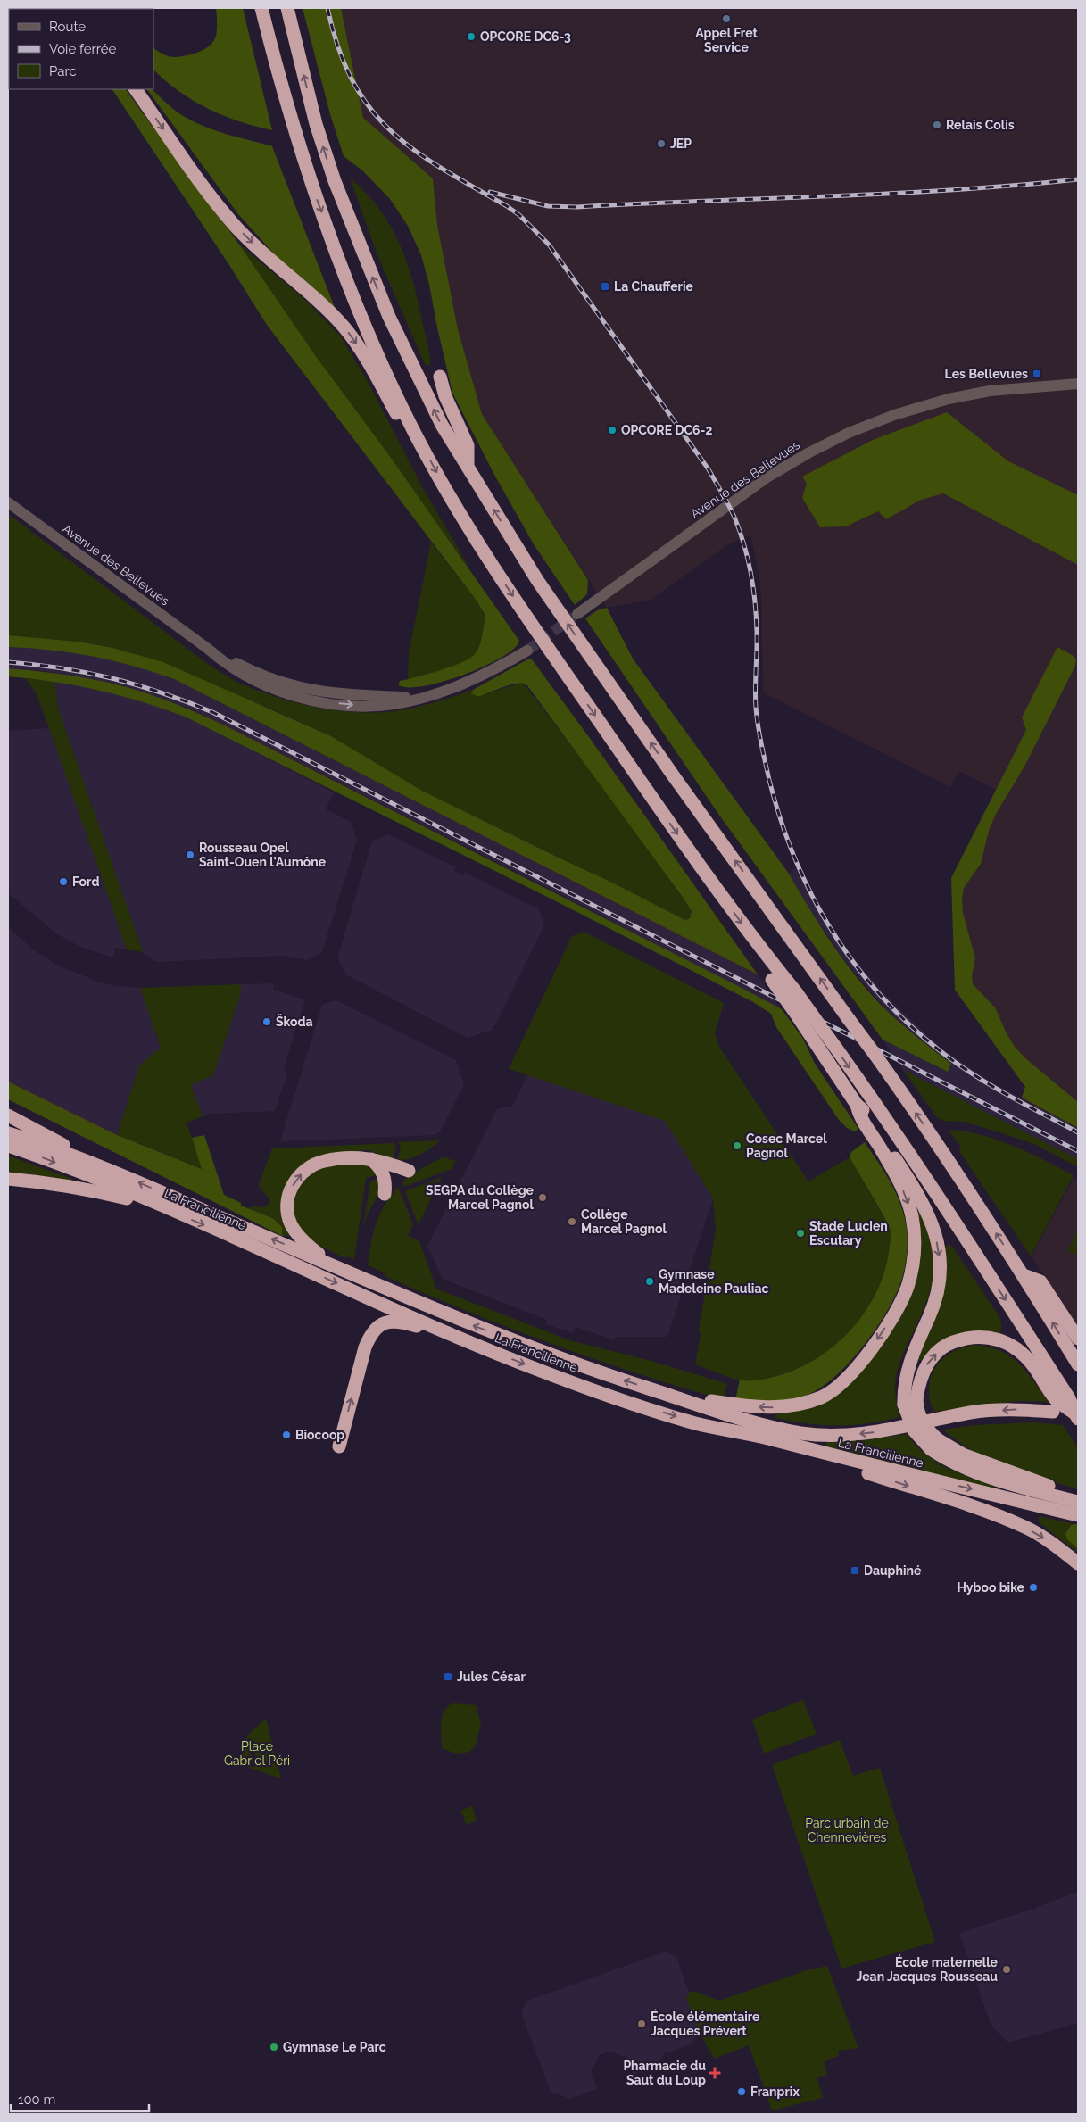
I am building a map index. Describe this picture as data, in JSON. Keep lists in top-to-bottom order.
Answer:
{
  "streets": {
    "highway": ["La Francilienne"],
    "street": ["Avenue des Bellevues"]
  },
  "parks": ["Place Gabriel Péri", "Parc urbain de Chennevières"],
  "places": {
    "other": [
      "Appel Fret Service",
      "OPCORE DC6-3",
      "Relais Colis",
      "JEP",
      "OPCORE DC6-2",
      "Rousseau Opel Saint-Ouen l'Aumône",
      "Ford",
      "Škoda",
      "Cosec Marcel Pagnol",
      "SEGPA du Collège Marcel Pagnol",
      "Collège Marcel Pagnol",
      "Stade Lucien Escutary",
      "Gymnase Madeleine Pauliac",
      "Biocoop",
      "Hyboo bike",
      "École maternelle Jean Jacques Rousseau",
      "École élémentaire Jacques Prévert",
      "Gymnase Le Parc",
      "Franprix"
    ],
    "transit": [
      "La Chaufferie",
      "Les Bellevues",
      "Dauphiné",
      "Jules César"
    ],
    "health": ["Pharmacie du Saut du Loup"]
  },
  "legend": ["Route", "Voie ferrée", "Parc"],
  "scale_bar": "100 m"
}
